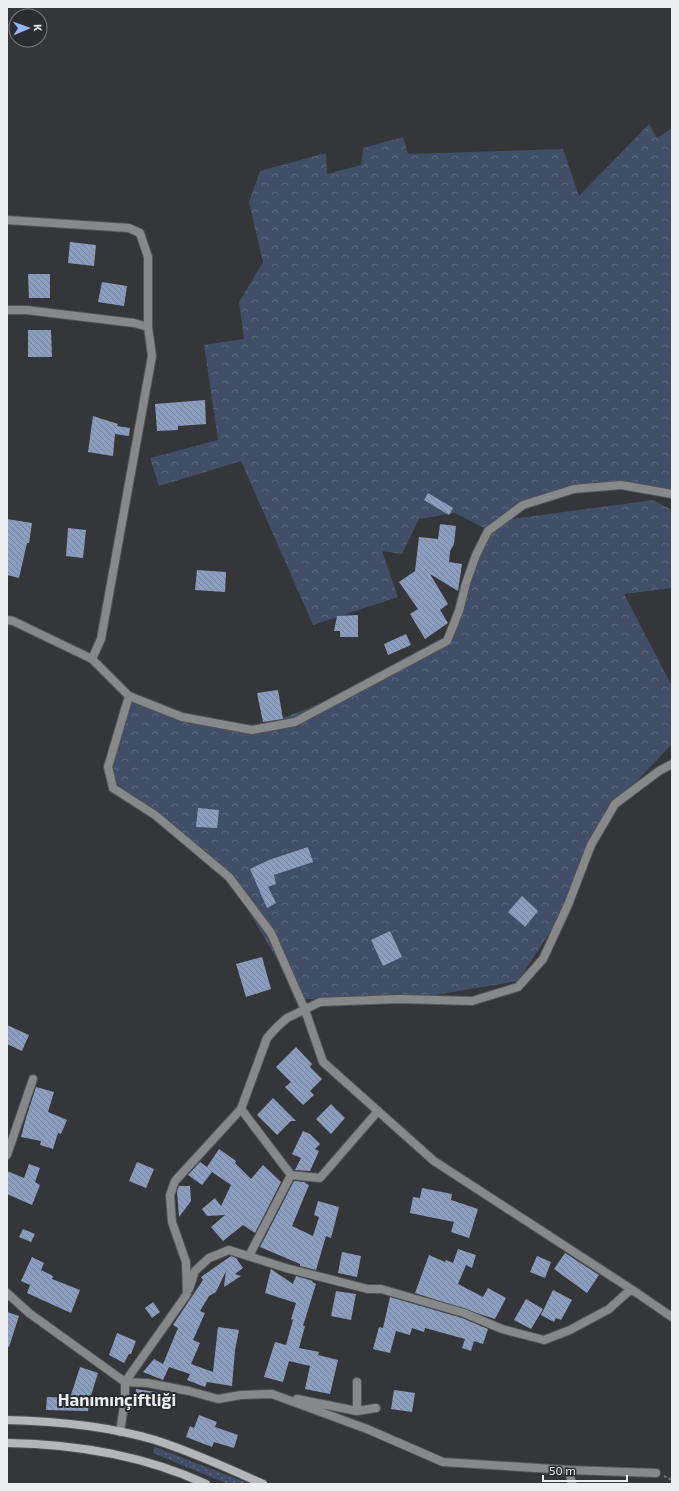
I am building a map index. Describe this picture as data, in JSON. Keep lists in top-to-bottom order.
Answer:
{
  "districts": ["Hanımınçiftliği"],
  "scale_bar": "50 m",
  "north": "right"
}
